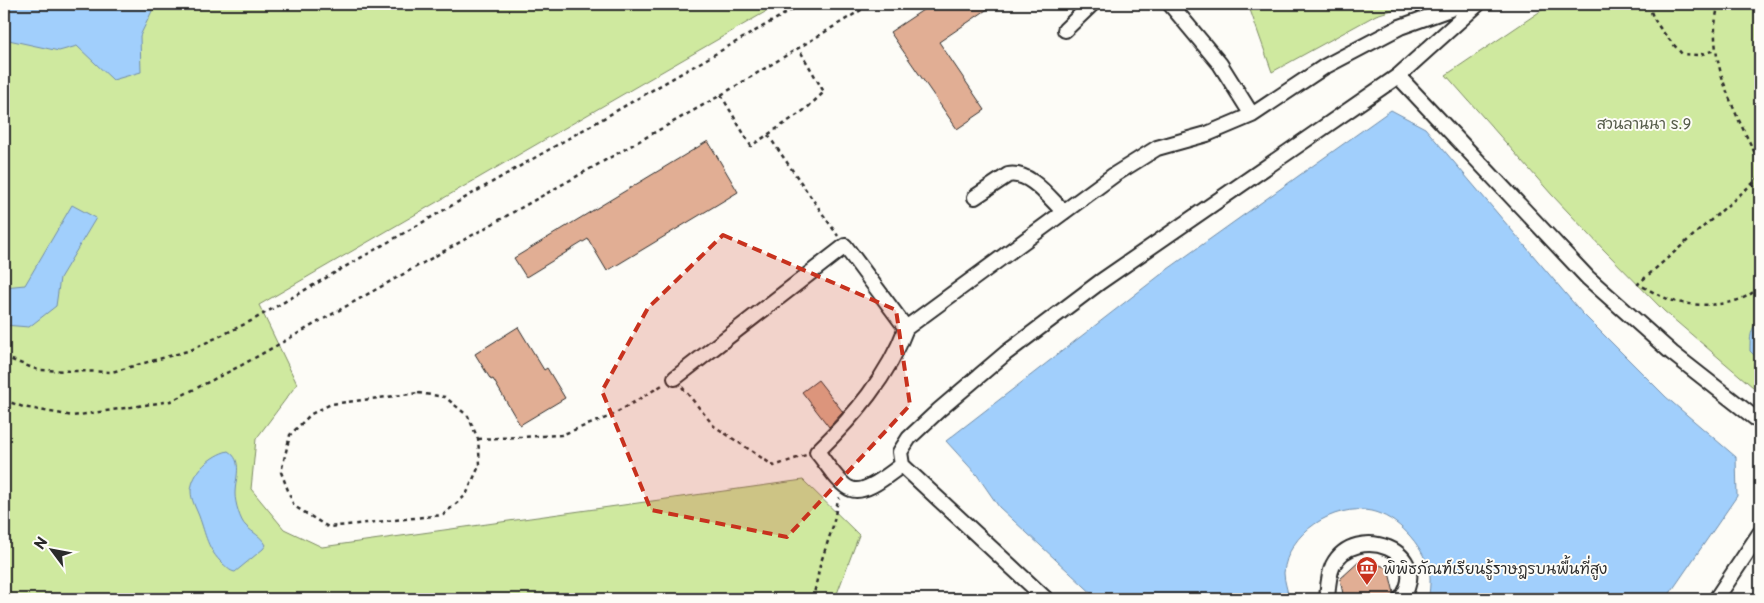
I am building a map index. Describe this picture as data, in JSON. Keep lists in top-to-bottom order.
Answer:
{
  "parks": ["สวนลานนา ร.9"],
  "places": {
    "museum": ["พิพิธภัณฑ์เรียนรู้ราษฎรบนพื้นที่สูง"]
  },
  "north": "top left"
}
